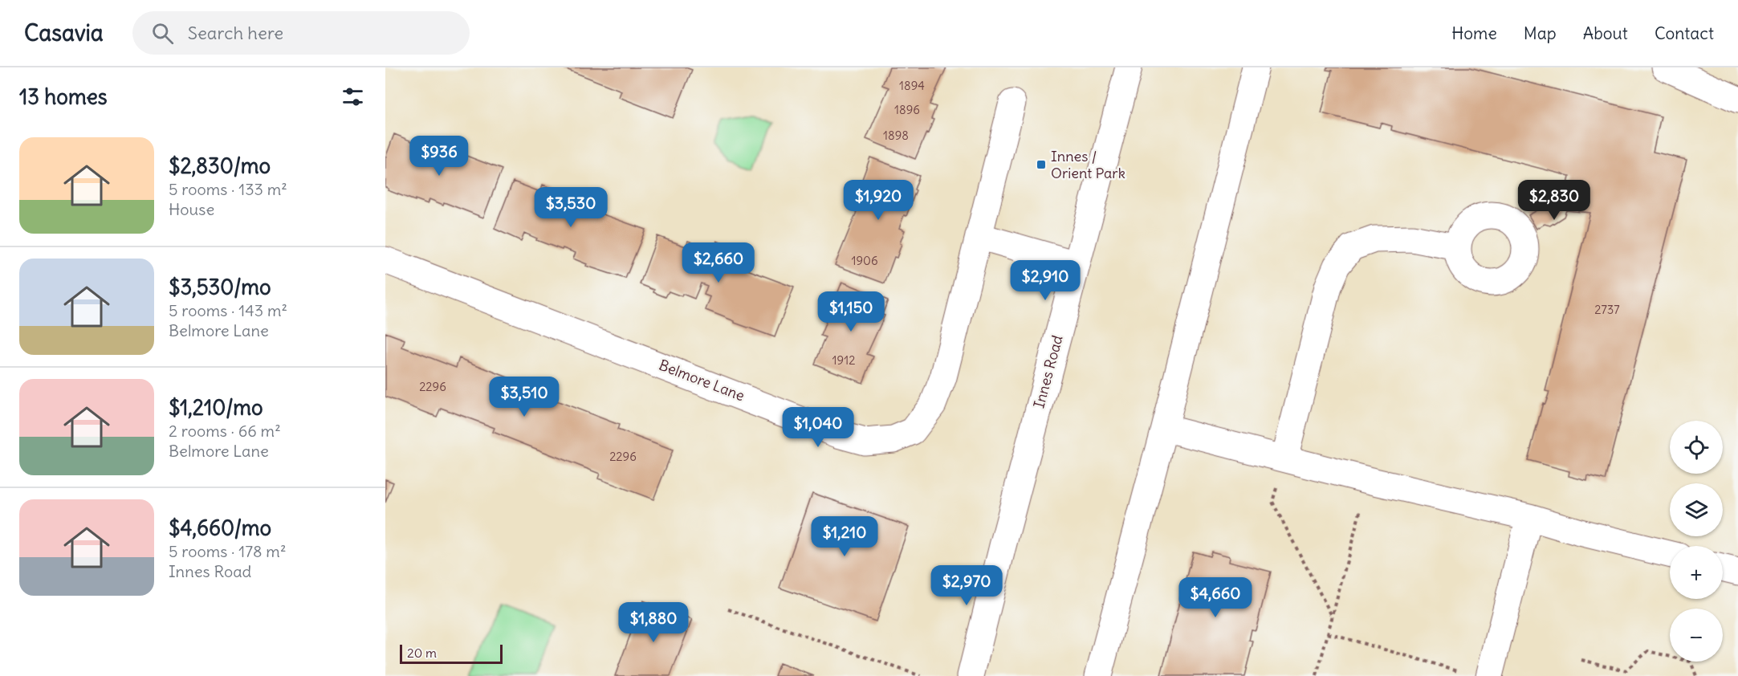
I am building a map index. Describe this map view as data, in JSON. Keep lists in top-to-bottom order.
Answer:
{
  "streets": {
    "street": ["Innes Road", "Belmore Lane"]
  },
  "places": {
    "transit": ["Innes / Orient Park"]
  },
  "house_numbers": [
    "1894",
    "1896",
    "1898",
    "1906",
    "2737",
    "1912",
    "2296",
    "2296"
  ],
  "scale_bar": "20 m",
  "page": {
    "header": "Casavia",
    "search": "Search here",
    "nav": [
      "Home",
      "Map",
      "About",
      "Contact"
    ],
    "heading": "13 homes",
    "list": [
      {
        "name": "$2,830/mo",
        "note": "5 rooms · 133 m² · House"
      },
      {
        "name": "$3,530/mo",
        "note": "5 rooms · 143 m² · Belmore Lane"
      },
      {
        "name": "$1,210/mo",
        "note": "2 rooms · 66 m² · Belmore Lane"
      },
      {
        "name": "$4,660/mo",
        "note": "5 rooms · 178 m² · Innes Road"
      }
    ],
    "price": [
      "$936",
      "$1,920",
      "$2,830",
      "$3,530",
      "$2,660",
      "$2,910",
      "$1,150",
      "$3,510",
      "$1,040",
      "$1,210",
      "$2,970",
      "$4,660",
      "$1,880"
    ],
    "map_buttons": ["+", "−"],
    "scale": "20 m"
  }
}
